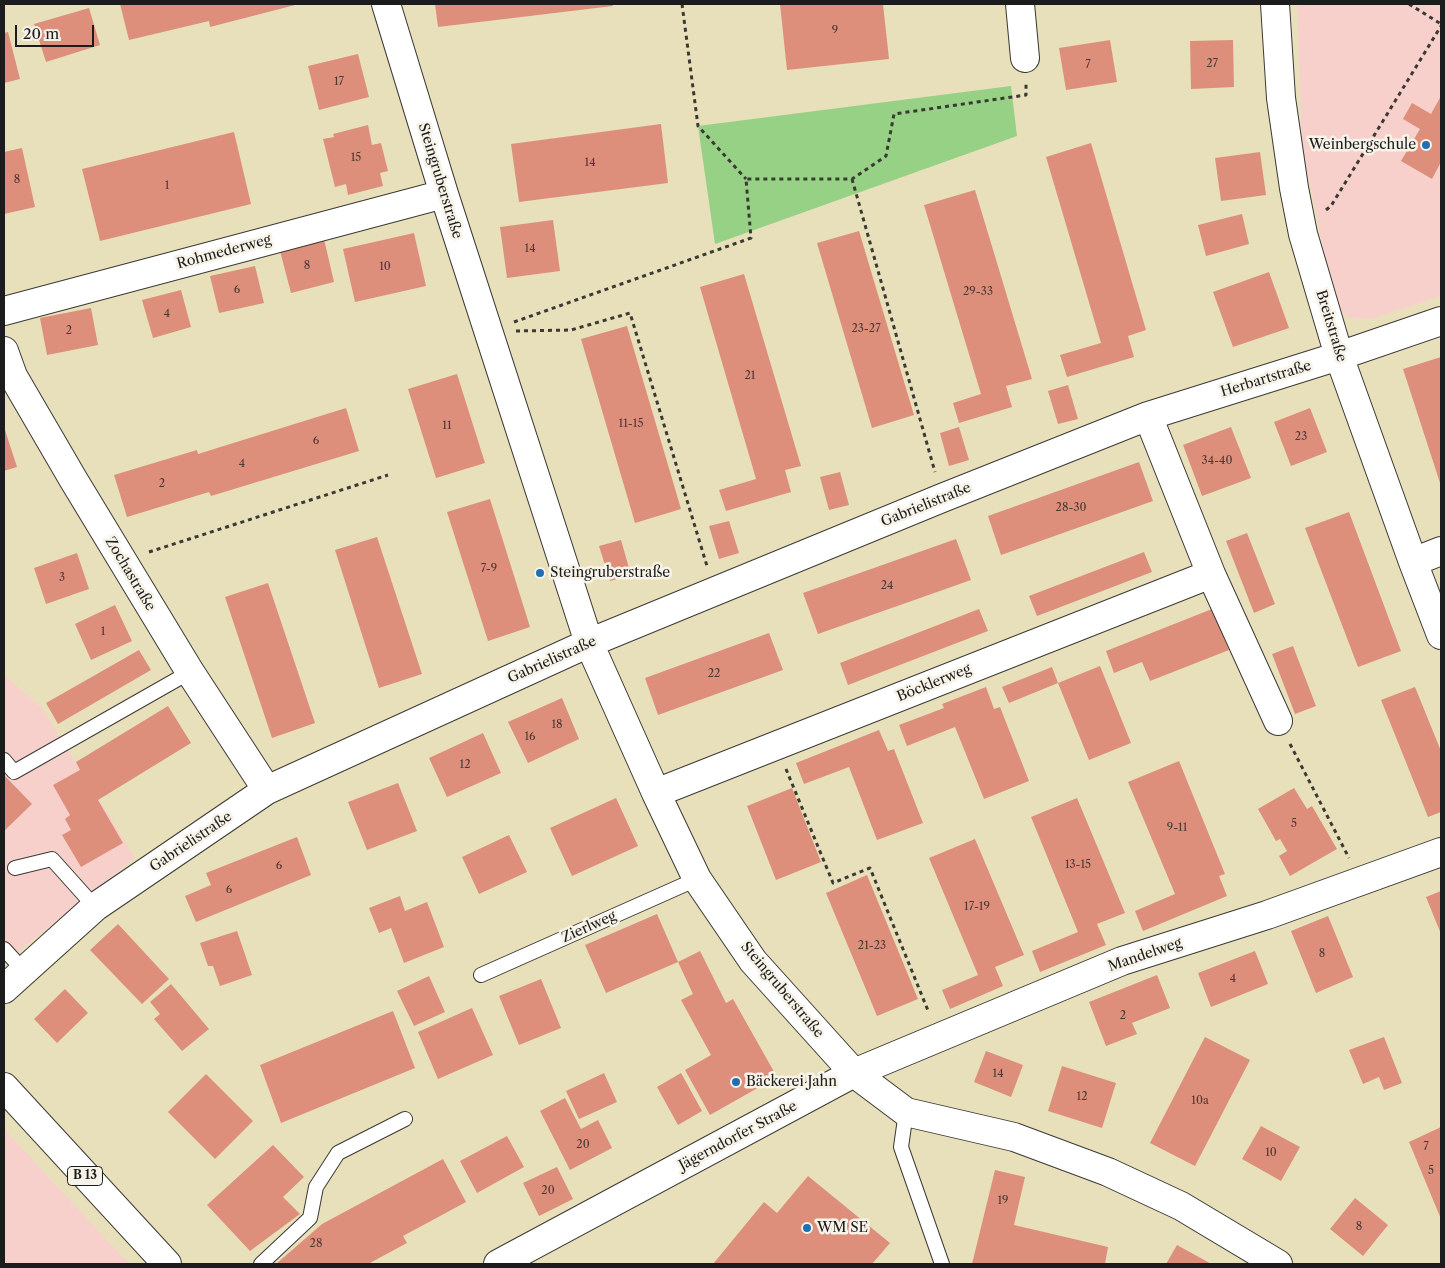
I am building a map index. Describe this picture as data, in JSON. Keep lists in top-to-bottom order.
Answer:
{
  "streets": {
    "street": [
      "Steingruberstraße",
      "Rohmederweg",
      "Breitstraße",
      "Herbartstraße",
      "Gabrielistraße",
      "Zochastraße",
      "Böcklerweg",
      "Mandelweg",
      "Jägerndorfer Straße",
      "B 13"
    ],
    "lane": ["Zierlweg"]
  },
  "crossings": [
    ["Steingruberstraße", "Rohmederweg"],
    ["Steingruberstraße", "Gabrielistraße"],
    ["Steingruberstraße", "Böcklerweg"],
    ["Steingruberstraße", "Zierlweg"],
    ["Steingruberstraße", "Mandelweg"],
    ["Steingruberstraße", "Jägerndorfer Straße"],
    ["Breitstraße", "Herbartstraße"],
    ["Herbartstraße", "Gabrielistraße"],
    ["Gabrielistraße", "Zochastraße"],
    ["Mandelweg", "Jägerndorfer Straße"]
  ],
  "places": [
    "Weinbergschule",
    "Steingruberstraße",
    "Bäckerei Jahn",
    "WM SE"
  ],
  "house_numbers": [
    "9",
    "27",
    "7",
    "17",
    "15",
    "14",
    "8",
    "1",
    "14",
    "8",
    "10",
    "6",
    "29-33",
    "4",
    "23-27",
    "2",
    "21",
    "11-15",
    "11",
    "23",
    "6",
    "34-40",
    "4",
    "2",
    "28-30",
    "7-9",
    "3",
    "24",
    "1",
    "22",
    "18",
    "16",
    "12",
    "5",
    "9-11",
    "13-15",
    "6",
    "6",
    "17-19",
    "21-23",
    "8",
    "4",
    "2",
    "14",
    "12",
    "10a",
    "20",
    "7",
    "10",
    "5",
    "20",
    "19",
    "8",
    "28"
  ],
  "scale_bar": "20 m"
}
